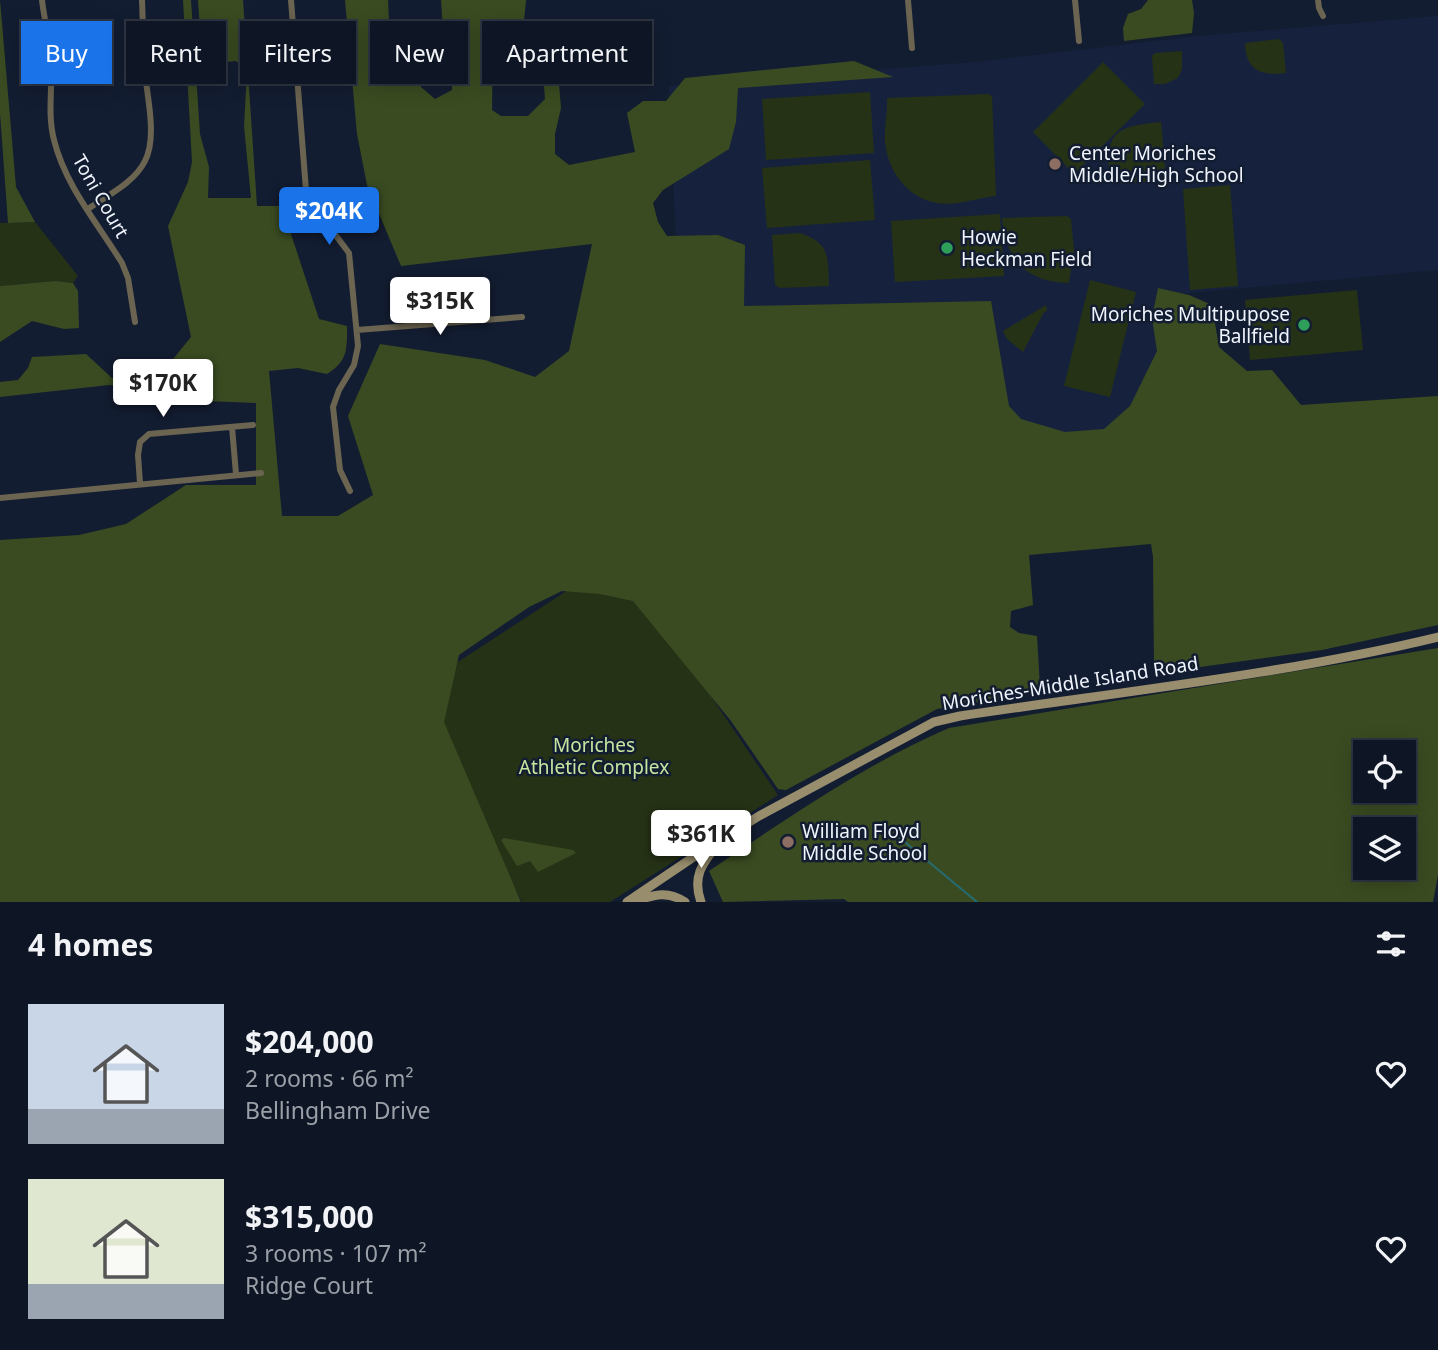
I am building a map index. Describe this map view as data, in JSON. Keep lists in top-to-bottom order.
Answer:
{
  "streets": {
    "main road": ["Moriches-Middle Island Road"],
    "street": ["Toni Court"]
  },
  "parks": ["Moriches Athletic Complex"],
  "places": [
    "Center Moriches Middle/High School",
    "Howie Heckman Field",
    "Moriches Multipupose Ballfield",
    "William Floyd Middle School"
  ],
  "page": {
    "chip": [
      "Buy",
      "Rent",
      "Filters",
      "New",
      "Apartment"
    ],
    "price": [
      "$204K",
      "$315K",
      "$170K",
      "$361K"
    ],
    "heading": "4 homes",
    "list": [
      {
        "name": "$204,000",
        "note": "2 rooms · 66 m² · Bellingham Drive"
      },
      {
        "name": "$315,000",
        "note": "3 rooms · 107 m² · Ridge Court"
      }
    ]
  }
}
